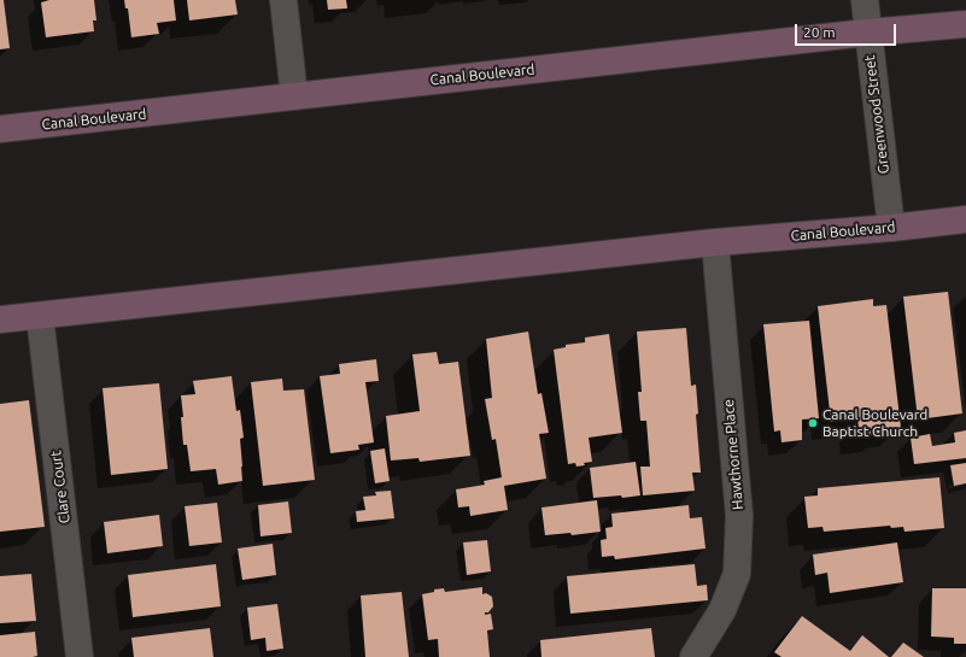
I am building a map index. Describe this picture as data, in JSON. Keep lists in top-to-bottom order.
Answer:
{
  "streets": {
    "main road": ["Canal Boulevard"],
    "street": ["Greenwood Street", "Hawthorne Place", "Clare Court"]
  },
  "crossings": [
    ["Canal Boulevard", "Greenwood Street"],
    ["Canal Boulevard", "Hawthorne Place"],
    ["Canal Boulevard", "Clare Court"]
  ],
  "places": ["Canal Boulevard Baptist Church"],
  "scale_bar": "20 m"
}
